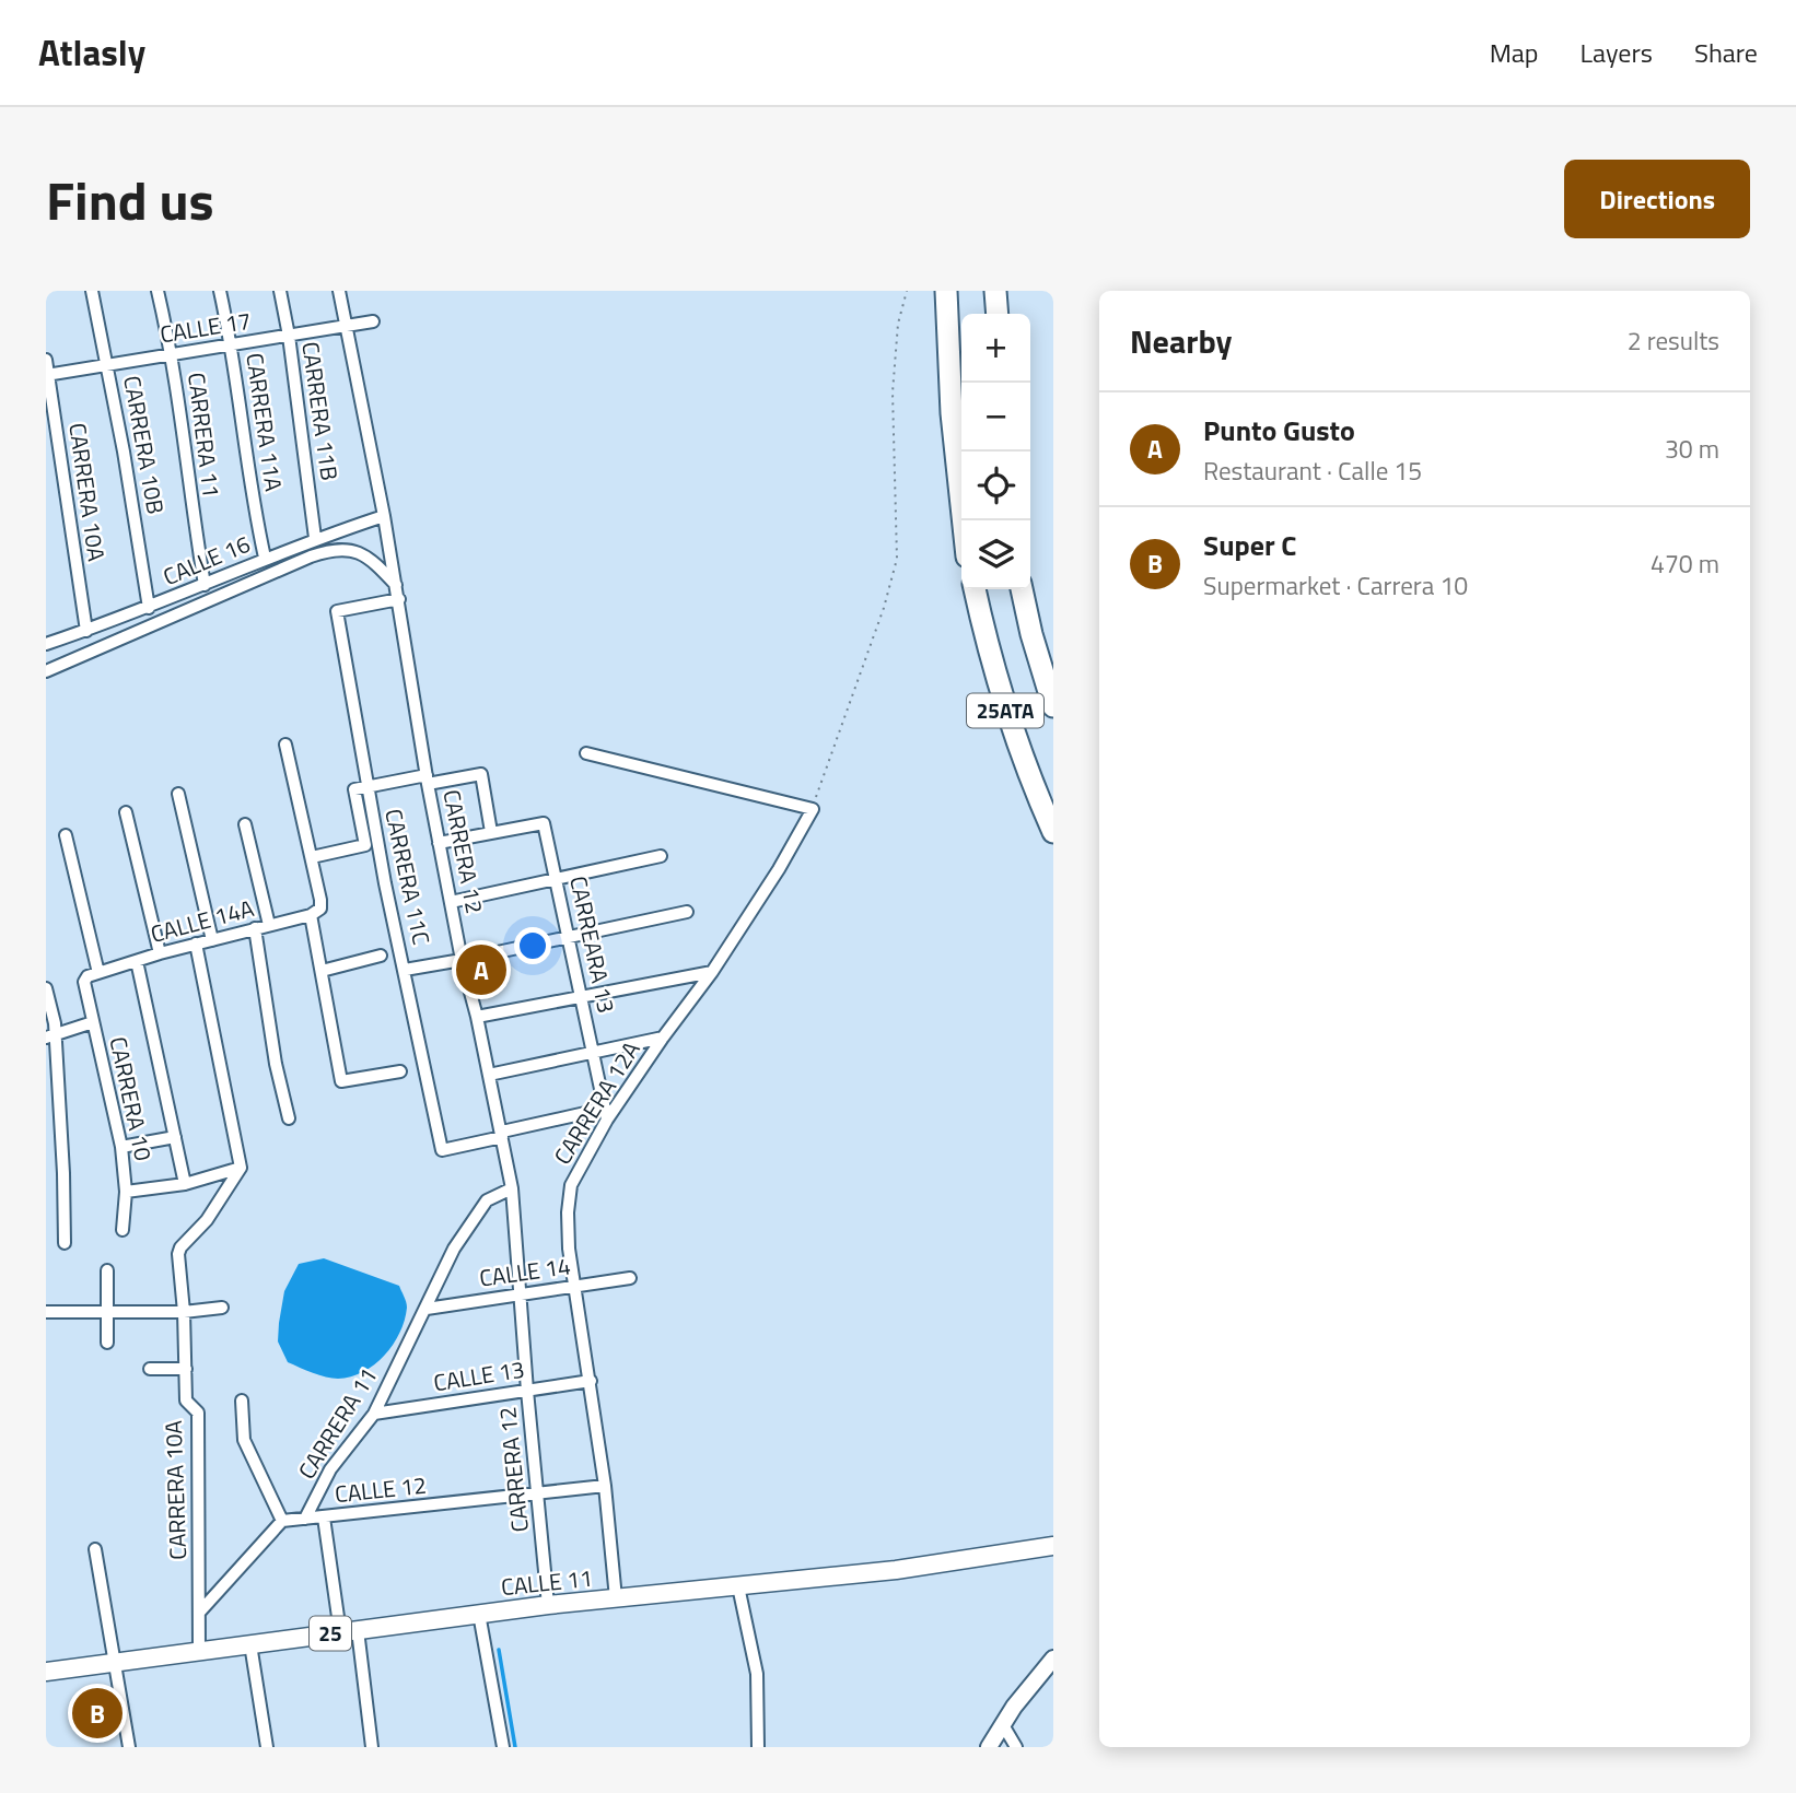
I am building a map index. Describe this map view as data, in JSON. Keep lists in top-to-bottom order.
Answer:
{
  "streets": {
    "highway": ["25ATA"],
    "main road": ["CALLE 11", "25"],
    "street": [
      "CALLE 17",
      "CARRERA 11B",
      "CARRERA 11A",
      "CARRERA 11",
      "CARRERA 10B",
      "CARRERA 10A",
      "CALLE 16",
      "CARRERA 12",
      "CARRERA 11C",
      "CALLE 14A",
      "CARREARA 13",
      "CARRERA 10",
      "CARRERA 12A",
      "CALLE 14",
      "CALLE 13",
      "CALLE 12"
    ]
  },
  "crossings": [
    ["CALLE 17", "CARRERA 11B"],
    ["CALLE 17", "CARRERA 11A"],
    ["CALLE 17", "CARRERA 11"],
    ["CALLE 17", "CARRERA 10B"],
    ["CALLE 17", "CARRERA 10A"],
    ["CALLE 17", "CARRERA 12"],
    ["CARRERA 11B", "CALLE 16"],
    ["CARRERA 11A", "CALLE 16"],
    ["CARRERA 11", "CALLE 16"],
    ["CARRERA 11", "CALLE 14"],
    ["CARRERA 11", "CALLE 13"],
    ["CARRERA 11", "CALLE 12"],
    ["CARRERA 11", "CALLE 11"],
    ["CARRERA 10B", "CALLE 16"],
    ["CARRERA 10A", "CALLE 16"],
    ["CARRERA 10A", "CALLE 11"],
    ["CALLE 16", "CARRERA 12"],
    ["CARRERA 12", "CARRERA 11C"],
    ["CARRERA 12", "CALLE 14"],
    ["CARRERA 12", "CALLE 13"],
    ["CARRERA 12", "CALLE 12"],
    ["CARRERA 12", "CALLE 11"],
    ["CALLE 14A", "CARRERA 10"],
    ["CARREARA 13", "CARRERA 12A"],
    ["CARRERA 12A", "CALLE 14"],
    ["CARRERA 12A", "CALLE 13"],
    ["CARRERA 12A", "CALLE 12"],
    ["CARRERA 12A", "CALLE 11"]
  ],
  "page": {
    "header": "Atlasly",
    "nav": ["Map", "Layers", "Share"],
    "title": "Find us",
    "buttons": "Directions",
    "heading": ["Nearby", "2 results"],
    "map_buttons": ["+", "−"],
    "list": [
      {
        "mark": "A",
        "name": "Punto Gusto",
        "note": "Restaurant · Calle 15",
        "value": "30 m"
      },
      {
        "mark": "B",
        "name": "Super C",
        "note": "Supermarket · Carrera 10",
        "value": "470 m"
      }
    ],
    "pins": ["A", "B"]
  }
}
